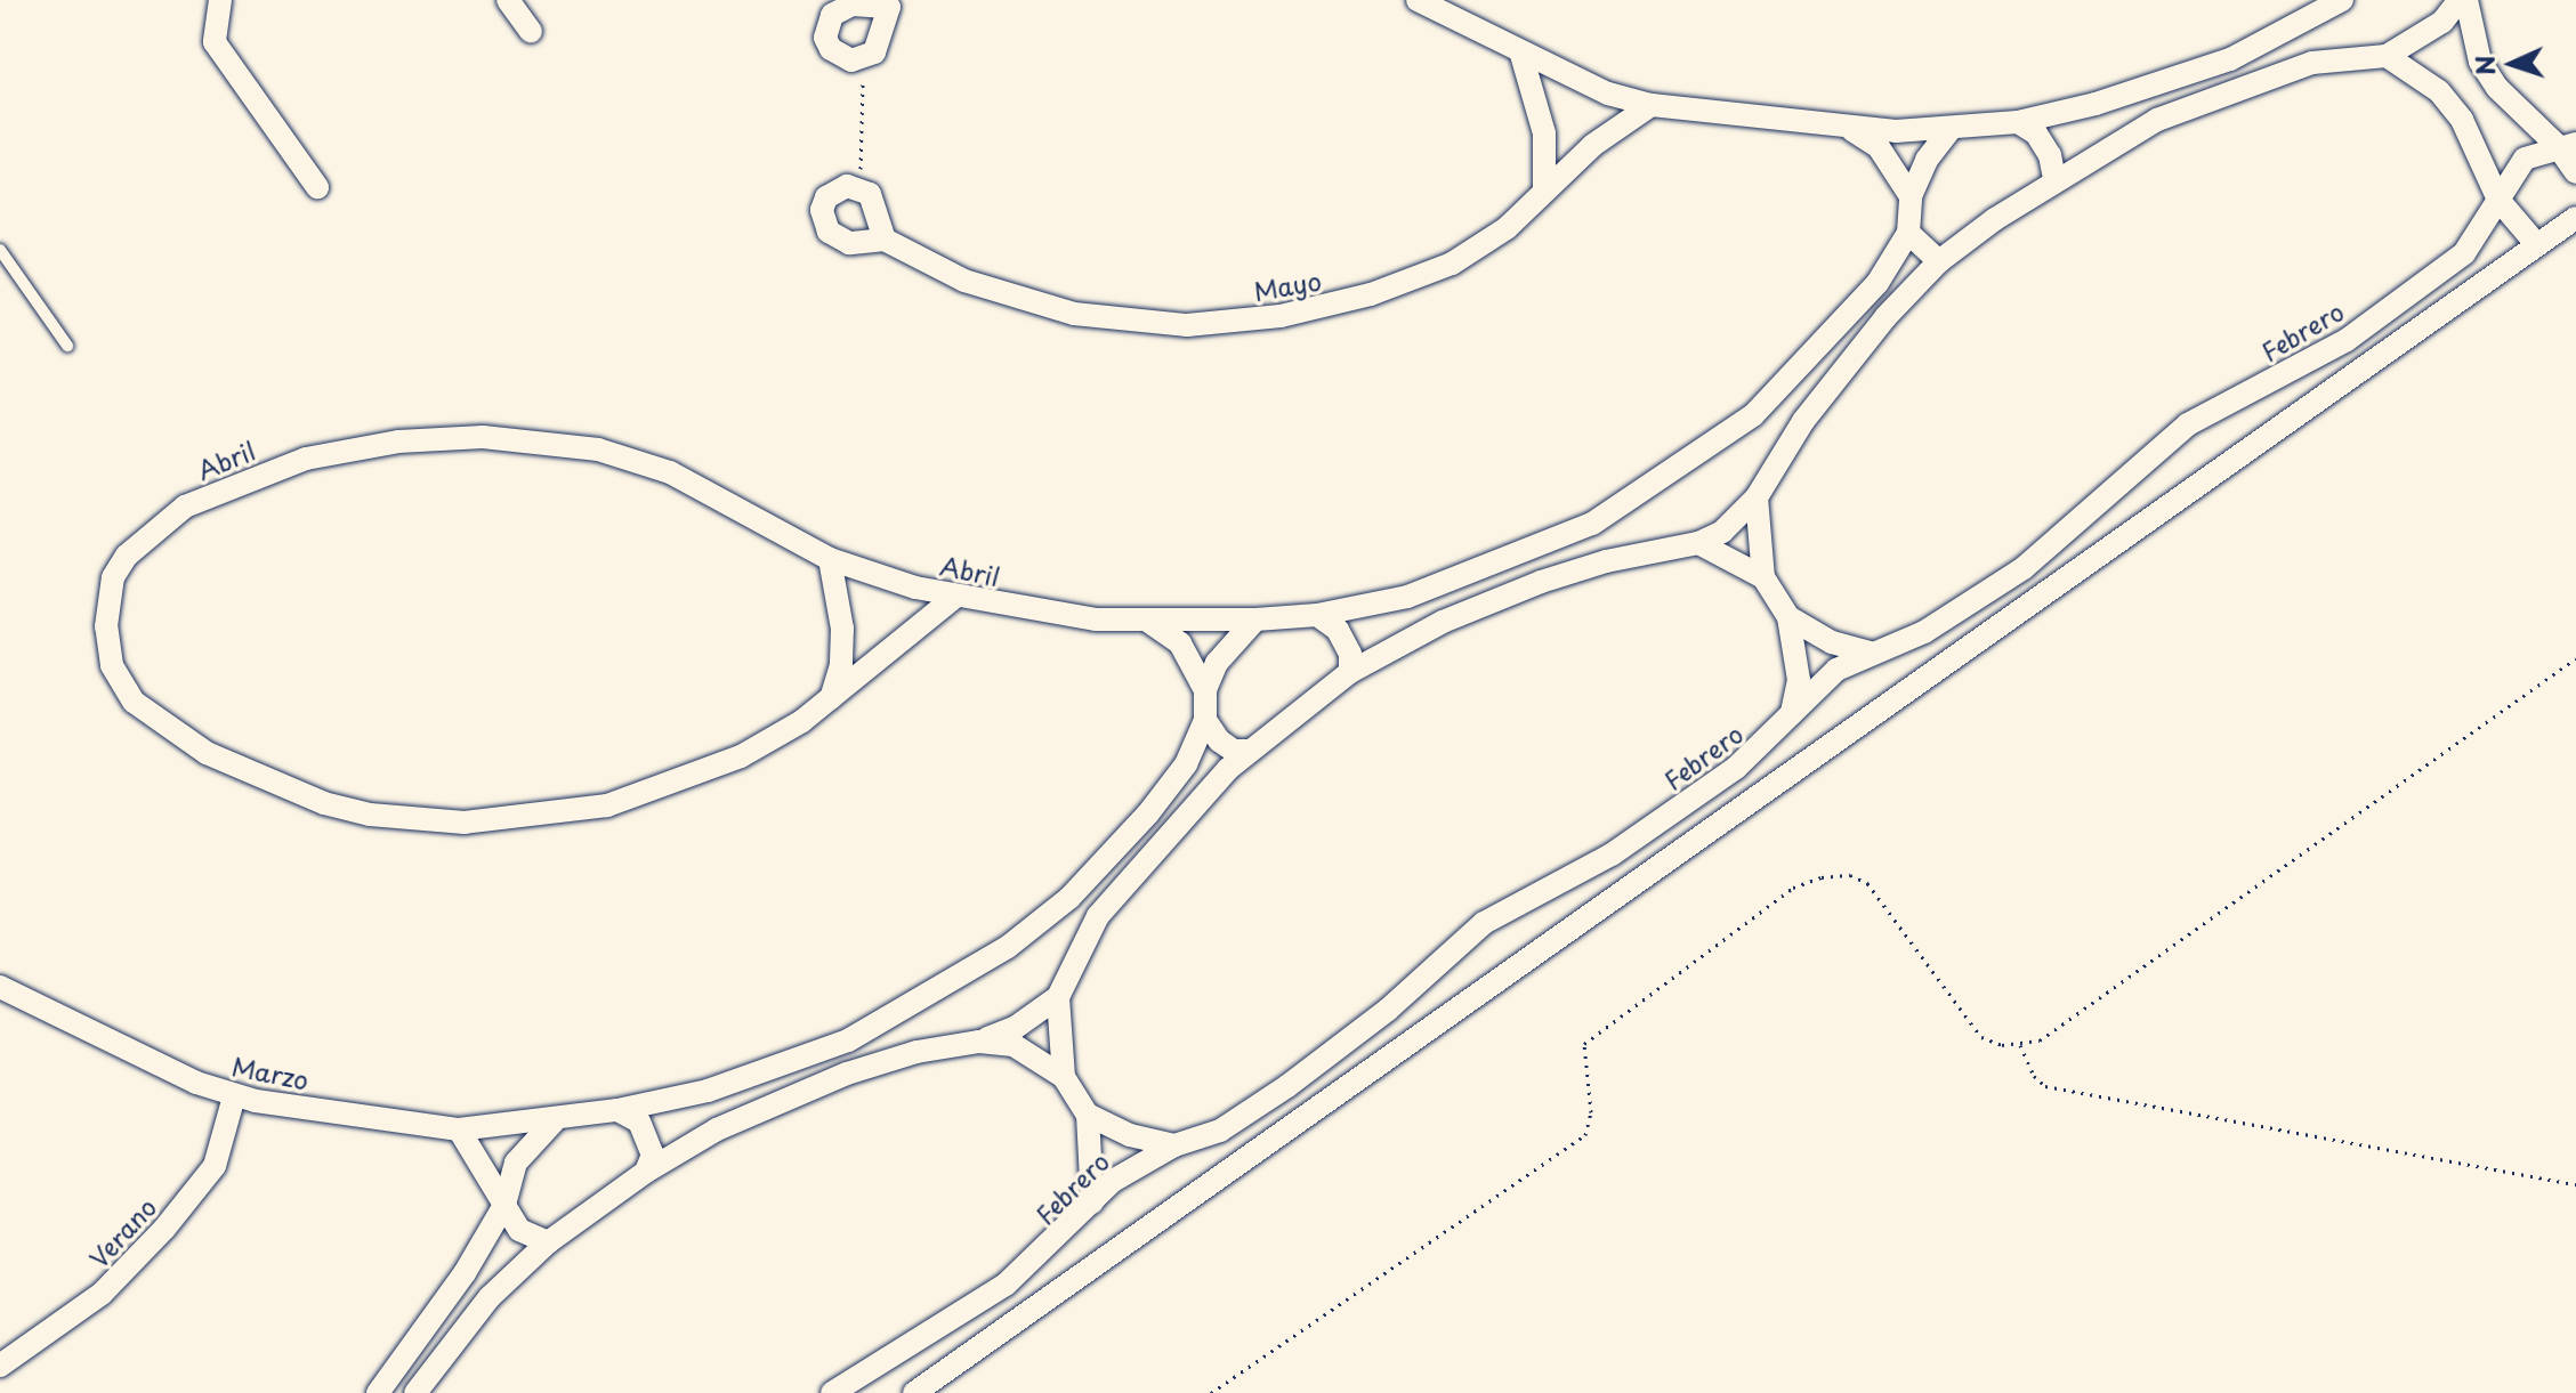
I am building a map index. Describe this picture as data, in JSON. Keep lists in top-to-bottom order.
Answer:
{
  "streets": {
    "street": [
      "Mayo",
      "Febrero",
      "Abril",
      "Marzo",
      "Verano"
    ]
  },
  "crossings": [
    ["Marzo", "Verano"]
  ],
  "north": "left"
}
